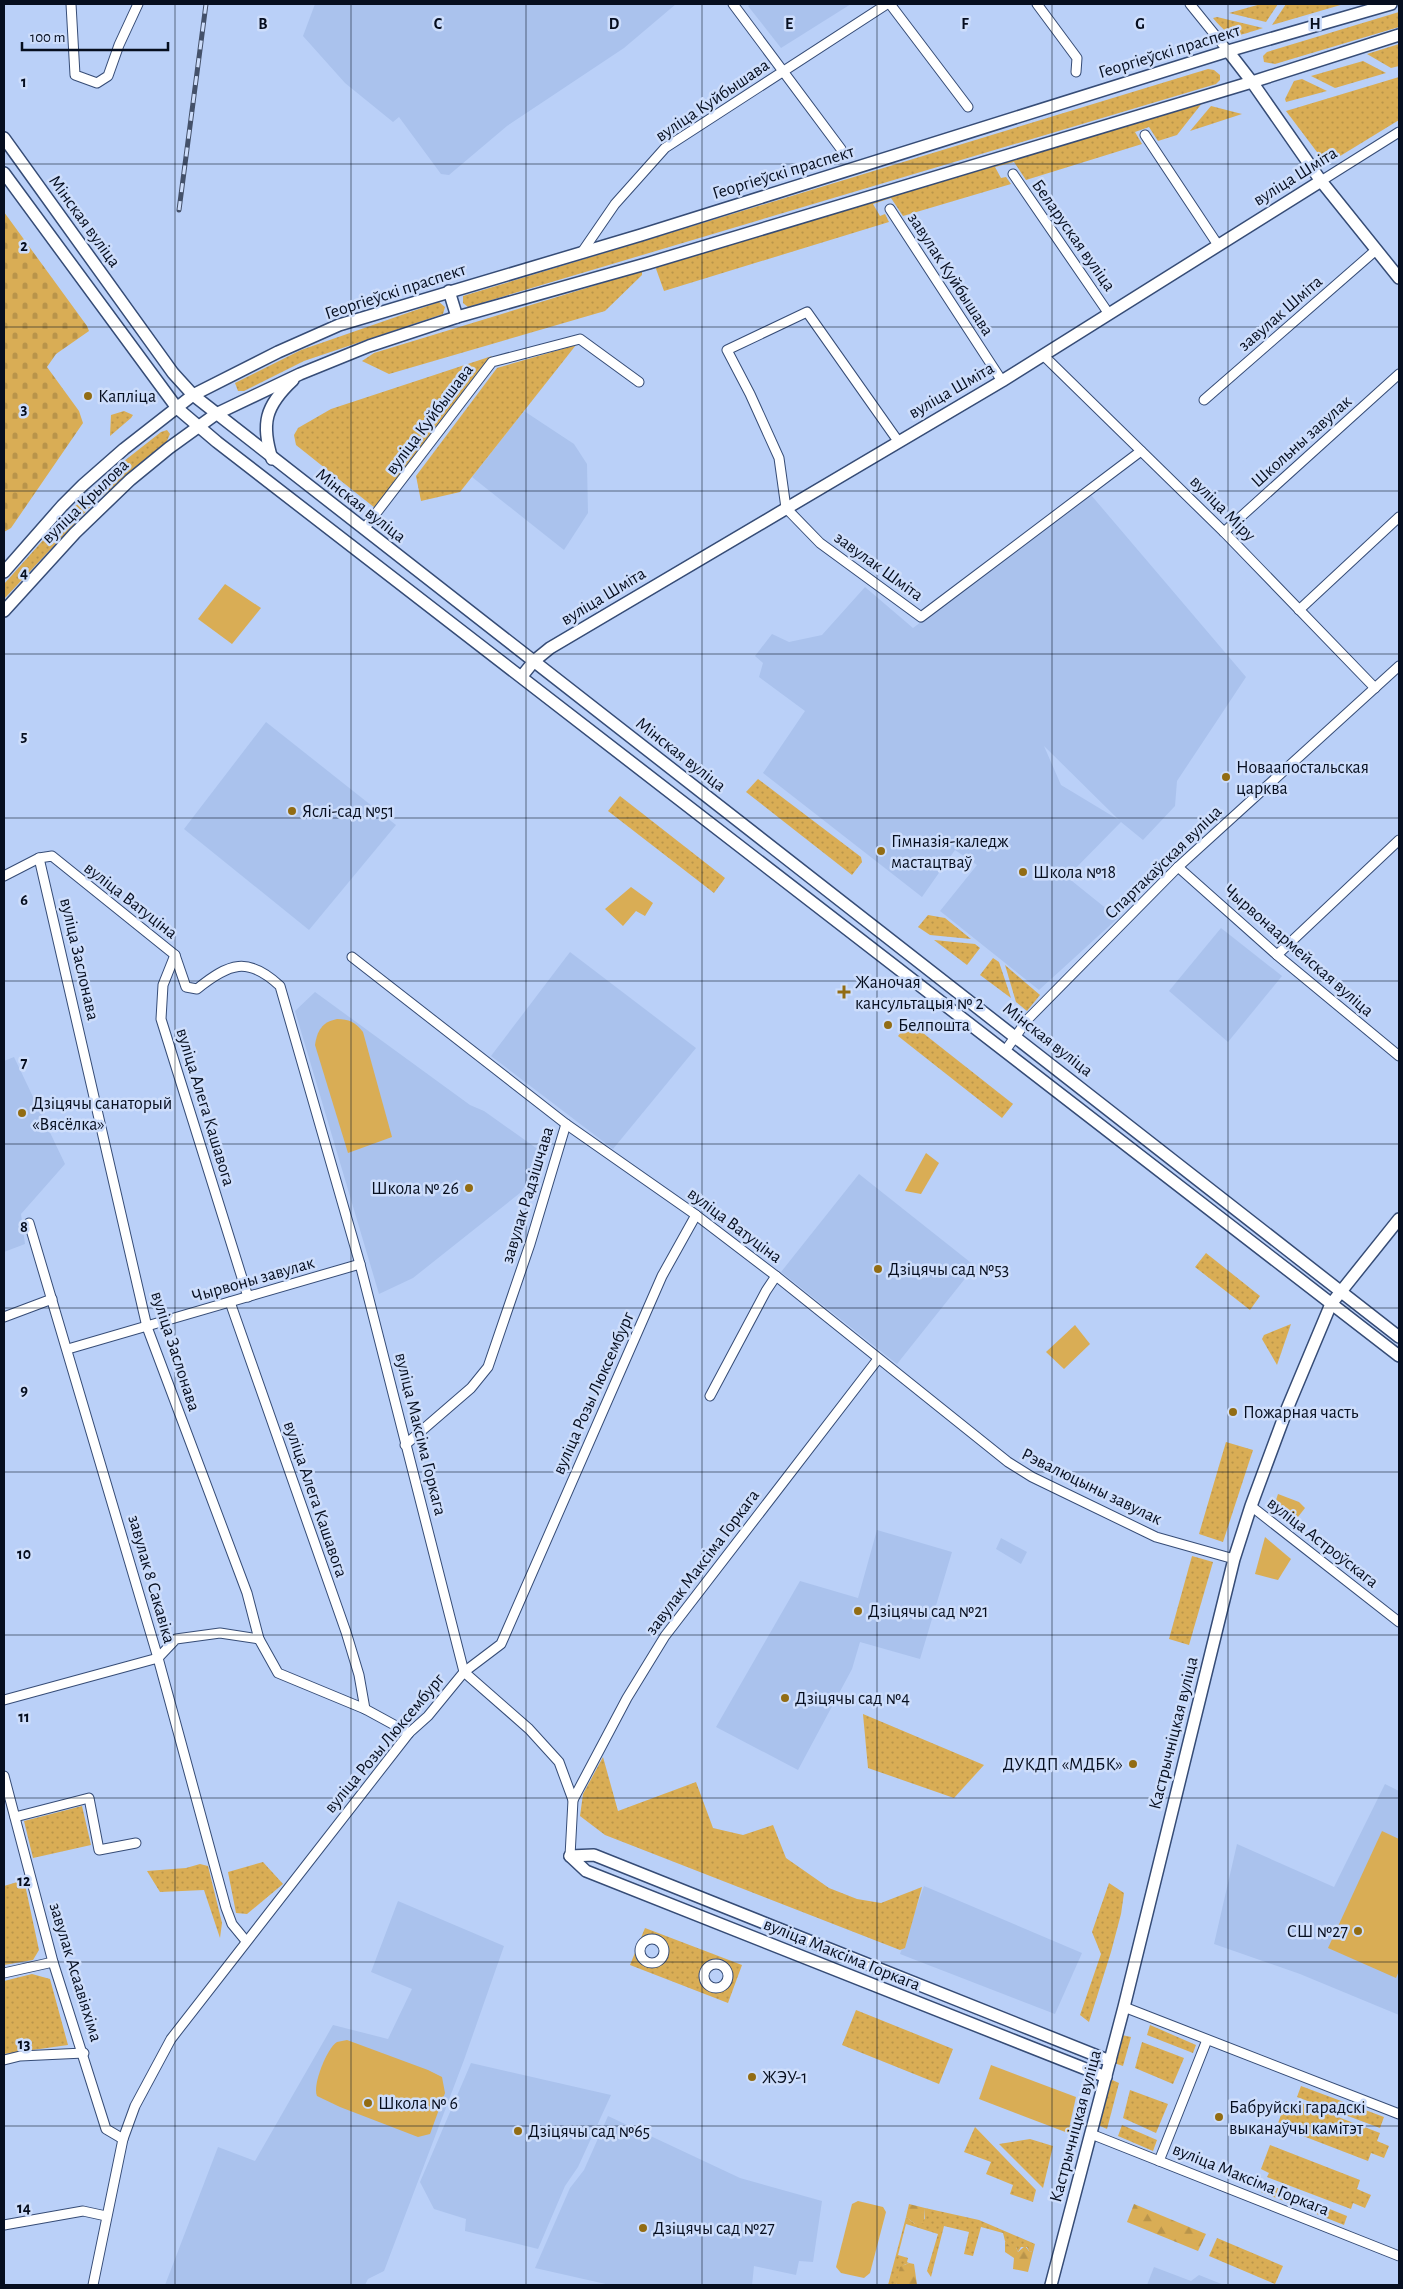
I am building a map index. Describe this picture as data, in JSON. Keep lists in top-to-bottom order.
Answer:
{
  "streets": {
    "main road": [
      "Георгіеўскі праспект",
      "вуліца Шміта",
      "Мінская вуліца",
      "вуліца Крылова",
      "вуліца Максіма Горкага",
      "Кастрычніцкая вуліца"
    ],
    "street": [
      "вуліца Куйбышава",
      "Беларуская вуліца",
      "завулак Куйбышава",
      "завулак Шміта",
      "Школьны завулак",
      "вуліца Міру",
      "Спартакаўская вуліца",
      "вуліца Ватуціна",
      "Чырвонаармейская вуліца",
      "вуліца Заслонава",
      "вуліца Алега Кашавога",
      "завулак Радзішчава",
      "Чырвоны завулак",
      "вуліца Розы Люксембург",
      "Рэвалюцыны завулак",
      "вуліца Астроўскага",
      "завулак Максіма Горкага",
      "завулак 8 Сакавіка",
      "завулак Асаавіяхіма"
    ]
  },
  "crossings": [
    ["Георгіеўскі праспект", "вуліца Куйбышава"],
    ["Георгіеўскі праспект", "Мінская вуліца"],
    ["Георгіеўскі праспект", "вуліца Крылова"],
    ["вуліца Куйбышава", "Мінская вуліца"],
    ["вуліца Шміта", "Мінская вуліца"],
    ["вуліца Шміта", "Беларуская вуліца"],
    ["вуліца Шміта", "завулак Куйбышава"],
    ["вуліца Шміта", "завулак Шміта"],
    ["вуліца Шміта", "вуліца Міру"],
    ["Мінская вуліца", "вуліца Крылова"],
    ["Мінская вуліца", "Спартакаўская вуліца"],
    ["Мінская вуліца", "Кастрычніцкая вуліца"],
    ["завулак Шміта", "вуліца Міру"],
    ["Школьны завулак", "вуліца Міру"],
    ["вуліца Міру", "Спартакаўская вуліца"],
    ["Спартакаўская вуліца", "Чырвонаармейская вуліца"],
    ["вуліца Ватуціна", "вуліца Заслонава"],
    ["вуліца Ватуціна", "вуліца Алега Кашавога"],
    ["вуліца Ватуціна", "завулак Радзішчава"],
    ["вуліца Ватуціна", "вуліца Розы Люксембург"],
    ["вуліца Ватуціна", "вуліца Максіма Горкага"],
    ["вуліца Ватуціна", "Рэвалюцыны завулак"],
    ["вуліца Ватуціна", "завулак Максіма Горкага"],
    ["вуліца Заслонава", "вуліца Алега Кашавога"],
    ["вуліца Заслонава", "Чырвоны завулак"],
    ["вуліца Заслонава", "вуліца Розы Люксембург"],
    ["вуліца Алега Кашавога", "Чырвоны завулак"],
    ["завулак Радзішчава", "вуліца Максіма Горкага"],
    ["Чырвоны завулак", "вуліца Максіма Горкага"],
    ["Чырвоны завулак", "завулак 8 Сакавіка"],
    ["вуліца Розы Люксембург", "вуліца Максіма Горкага"],
    ["вуліца Розы Люксембург", "завулак 8 Сакавіка"],
    ["вуліца Розы Люксембург", "завулак Асаавіяхіма"],
    ["вуліца Максіма Горкага", "Кастрычніцкая вуліца"],
    ["Рэвалюцыны завулак", "завулак Максіма Горкага"],
    ["Рэвалюцыны завулак", "Кастрычніцкая вуліца"],
    ["вуліца Астроўскага", "Кастрычніцкая вуліца"]
  ],
  "places": {
    "other": [
      "Капліца",
      "Новаапостальская царква",
      "Яслі-сад №51",
      "Гімназія-каледж мастацтваў",
      "Школа №18",
      "Белпошта",
      "Дзіцячы санаторый «Вясёлка»",
      "Школа № 26",
      "Дзіцячы сад №53",
      "Пожарная часть",
      "Дзіцячы сад №21",
      "Дзіцячы сад №4",
      "ДУКДП «МДБК»",
      "СШ №27",
      "ЖЭУ-1",
      "Школа № 6",
      "Бабруйскі гарадскі выканаўчы камітэт",
      "Дзіцячы сад №65",
      "Дзіцячы сад №27"
    ],
    "health": ["Жаночая кансультацыя № 2"]
  },
  "scale_bar": "100 m",
  "grid": {
    "columns": [
      "B",
      "C",
      "D",
      "E",
      "F",
      "G",
      "H"
    ],
    "rows": [
      "1",
      "2",
      "3",
      "4",
      "5",
      "6",
      "7",
      "8",
      "9",
      "10",
      "11",
      "12",
      "13",
      "14"
    ]
  }
}
